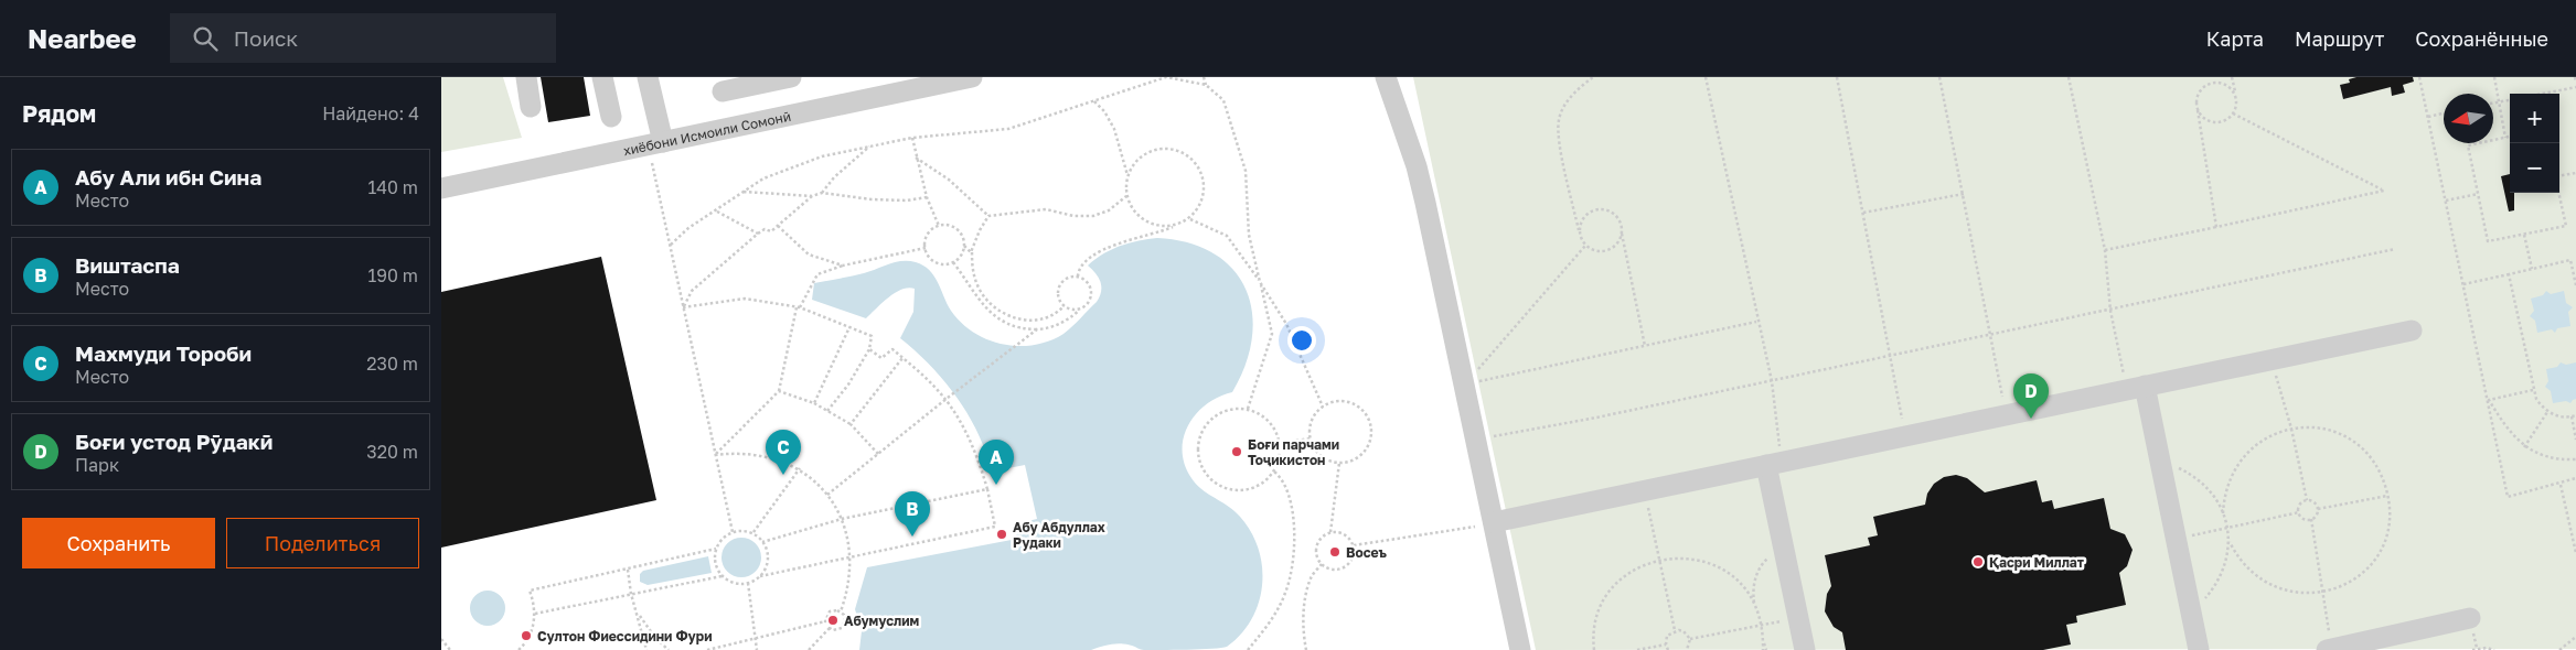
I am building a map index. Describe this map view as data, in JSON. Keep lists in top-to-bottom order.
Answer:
{
  "streets": {
    "street": ["хиёбони Исмоили Сомонӣ"]
  },
  "places": [
    "Боғи парчами Тоҷикистон",
    "Абу Абдуллах Рудаки",
    "Восеъ",
    "Қасри Миллат",
    "Абумуслим",
    "Султон Фиессидини Фури"
  ],
  "north": "left",
  "page": {
    "header": "Nearbee",
    "search": "Поиск",
    "nav": ["Карта", "Маршрут", "Сохранённые"],
    "heading": ["Рядом", "Найдено: 4"],
    "map_buttons": ["+", "−"],
    "list": [
      {
        "mark": "A",
        "name": "Абу Али ибн Сина",
        "note": "Место",
        "value": "140 m"
      },
      {
        "mark": "B",
        "name": "Виштаспа",
        "note": "Место",
        "value": "190 m"
      },
      {
        "mark": "C",
        "name": "Махмуди Тороби",
        "note": "Место",
        "value": "230 m"
      },
      {
        "mark": "D",
        "name": "Боғи устод Рӯдакӣ",
        "note": "Парк",
        "value": "320 m"
      }
    ],
    "pins": [
      "D",
      "C",
      "A",
      "B"
    ],
    "buttons": ["Сохранить", "Поделиться"]
  }
}
